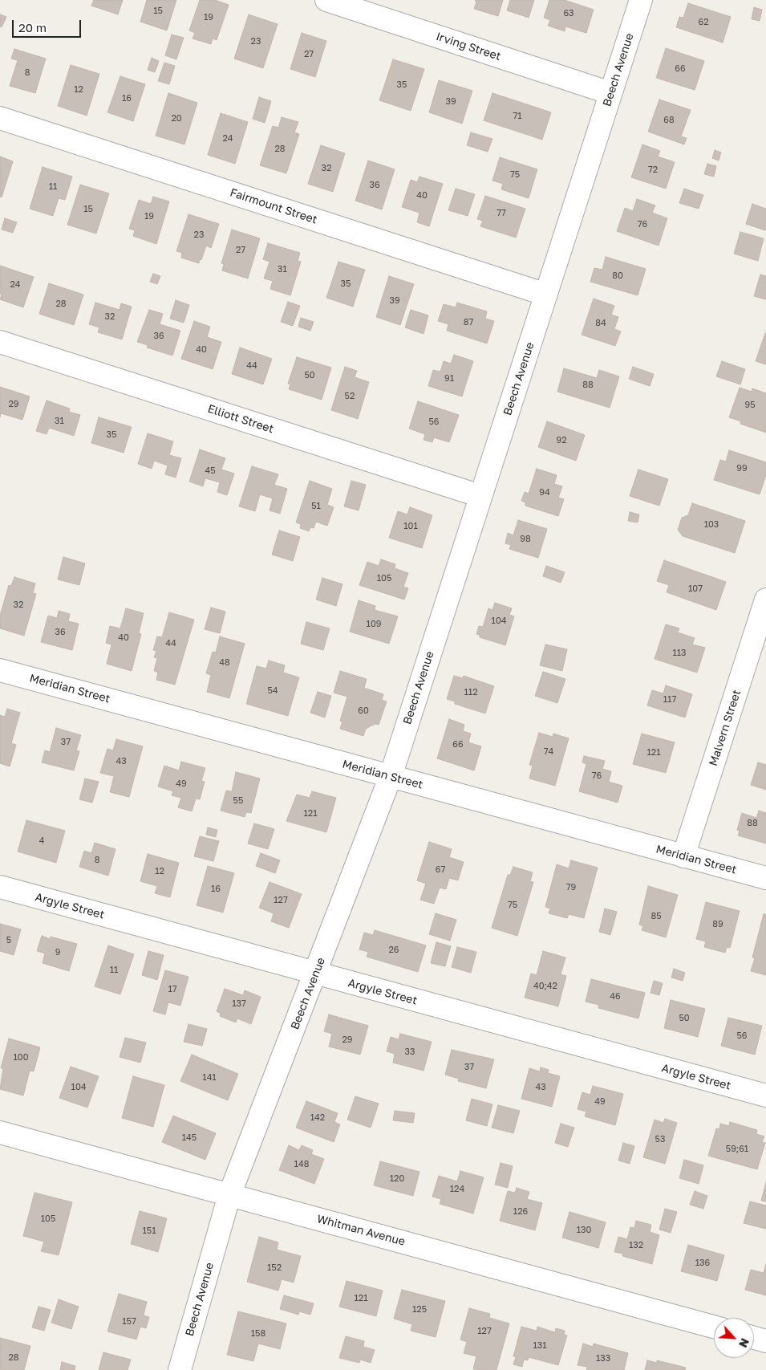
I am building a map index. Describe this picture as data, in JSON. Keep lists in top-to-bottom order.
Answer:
{
  "streets": {
    "street": [
      "Irving Street",
      "Beech Avenue",
      "Fairmount Street",
      "Elliott Street",
      "Meridian Street",
      "Malvern Street",
      "Argyle Street",
      "Whitman Avenue"
    ]
  },
  "crossings": [
    ["Irving Street", "Beech Avenue"],
    ["Beech Avenue", "Fairmount Street"],
    ["Beech Avenue", "Elliott Street"],
    ["Beech Avenue", "Meridian Street"],
    ["Beech Avenue", "Argyle Street"],
    ["Beech Avenue", "Whitman Avenue"],
    ["Meridian Street", "Malvern Street"]
  ],
  "house_numbers": [
    "15",
    "63",
    "19",
    "62",
    "23",
    "27",
    "66",
    "8",
    "35",
    "12",
    "16",
    "39",
    "71",
    "20",
    "68",
    "24",
    "28",
    "32",
    "72",
    "75",
    "36",
    "11",
    "40",
    "15",
    "77",
    "19",
    "76",
    "23",
    "27",
    "31",
    "80",
    "35",
    "24",
    "39",
    "28",
    "32",
    "87",
    "84",
    "36",
    "40",
    "44",
    "50",
    "91",
    "88",
    "52",
    "29",
    "95",
    "31",
    "56",
    "35",
    "92",
    "99",
    "45",
    "94",
    "51",
    "103",
    "101",
    "98",
    "105",
    "107",
    "32",
    "104",
    "109",
    "36",
    "40",
    "44",
    "113",
    "48",
    "54",
    "112",
    "117",
    "60",
    "37",
    "66",
    "74",
    "121",
    "43",
    "76",
    "49",
    "55",
    "121",
    "88",
    "4",
    "8",
    "67",
    "12",
    "79",
    "16",
    "127",
    "75",
    "85",
    "89",
    "5",
    "26",
    "9",
    "11",
    "40;42",
    "17",
    "46",
    "137",
    "50",
    "56",
    "29",
    "33",
    "100",
    "37",
    "141",
    "104",
    "43",
    "49",
    "142",
    "145",
    "53",
    "59;61",
    "148",
    "120",
    "124",
    "126",
    "105",
    "130",
    "151",
    "132",
    "136",
    "152",
    "121",
    "125",
    "157",
    "127",
    "158",
    "131",
    "28",
    "133"
  ],
  "scale_bar": "20 m",
  "north": "bottom right"
}
